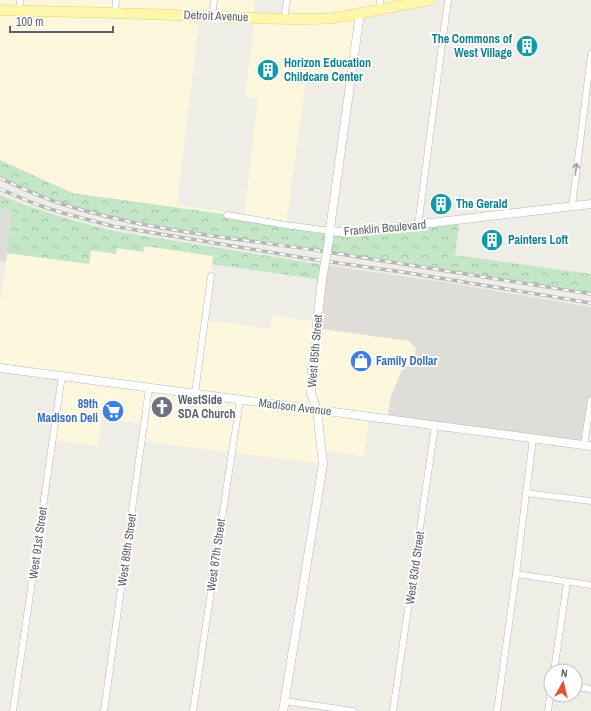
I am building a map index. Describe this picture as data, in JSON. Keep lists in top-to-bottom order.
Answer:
{
  "streets": {
    "main road": ["Detroit Avenue"],
    "street": [
      "Franklin Boulevard",
      "West 85th Street",
      "Madison Avenue",
      "West 91st Street",
      "West 89th Street",
      "West 87th Street",
      "West 83rd Street"
    ]
  },
  "crossings": [
    ["Detroit Avenue", "West 85th Street"],
    ["Franklin Boulevard", "West 85th Street"],
    ["West 85th Street", "Madison Avenue"],
    ["Madison Avenue", "West 91st Street"],
    ["Madison Avenue", "West 89th Street"],
    ["Madison Avenue", "West 87th Street"],
    ["Madison Avenue", "West 83rd Street"]
  ],
  "places": {
    "building": [
      "The Commons of West Village",
      "Horizon Education Childcare Center",
      "The Gerald",
      "Painters Loft"
    ],
    "shop": ["Family Dollar"],
    "church": ["WestSide SDA Church"],
    "supermarket": ["89th Madison Deli"]
  },
  "scale_bar": "100 m",
  "north": "top"
}
